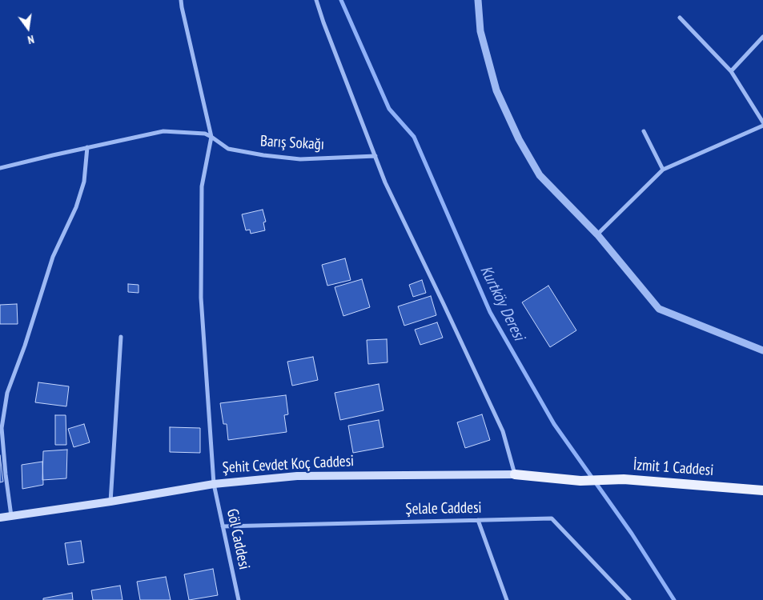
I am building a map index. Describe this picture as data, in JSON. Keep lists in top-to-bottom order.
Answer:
{
  "streets": {
    "main road": ["Şehit Cevdet Koç Caddesi", "İzmit 1 Caddesi"],
    "street": ["Barış Sokağı", "Şelale Caddesi", "Göl Caddesi"]
  },
  "crossings": [
    ["Barış Sokağı", "Göl Caddesi"],
    ["Şehit Cevdet Koç Caddesi", "İzmit 1 Caddesi"],
    ["Şehit Cevdet Koç Caddesi", "Göl Caddesi"],
    ["Şelale Caddesi", "Göl Caddesi"]
  ],
  "water": ["Kurtköy Deresi"],
  "north": "bottom"
}
